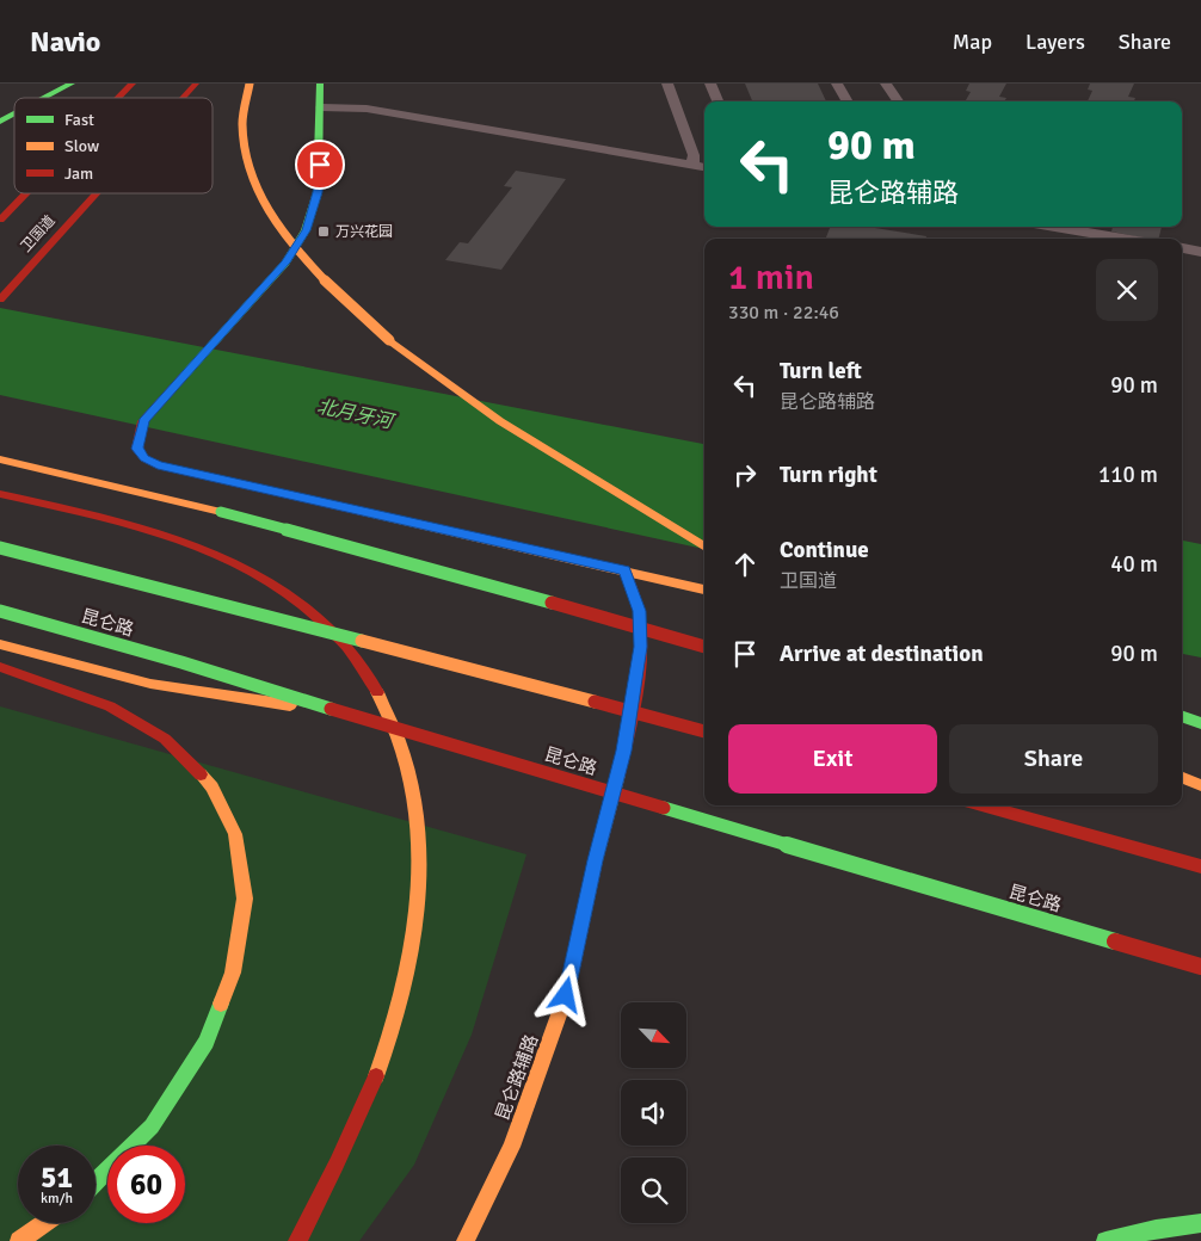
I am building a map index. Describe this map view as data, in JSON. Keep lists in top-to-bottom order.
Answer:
{
  "streets": {
    "main road": ["卫国道", "昆仑路", "昆仑路辅路"]
  },
  "water": ["北月牙河"],
  "places": {
    "transit": ["万兴花园"]
  },
  "legend": ["Fast", "Slow", "Jam"],
  "north": "bottom right",
  "page": {
    "header": "Navio",
    "nav": ["Map", "Layers", "Share"],
    "turn": ["90 m", "昆仑路辅路"],
    "heading": ["1 min", "330 m · 22:46"],
    "list": [
      {
        "name": "Turn left",
        "note": "昆仑路辅路",
        "value": "90 m"
      },
      {
        "name": "Turn right",
        "value": "110 m"
      },
      {
        "name": "Continue",
        "note": "卫国道",
        "value": "40 m"
      },
      {
        "name": "Arrive at destination",
        "value": "90 m"
      }
    ],
    "buttons": ["Exit", "Share"],
    "speed": "51 km/h",
    "limit": "60"
  }
}
